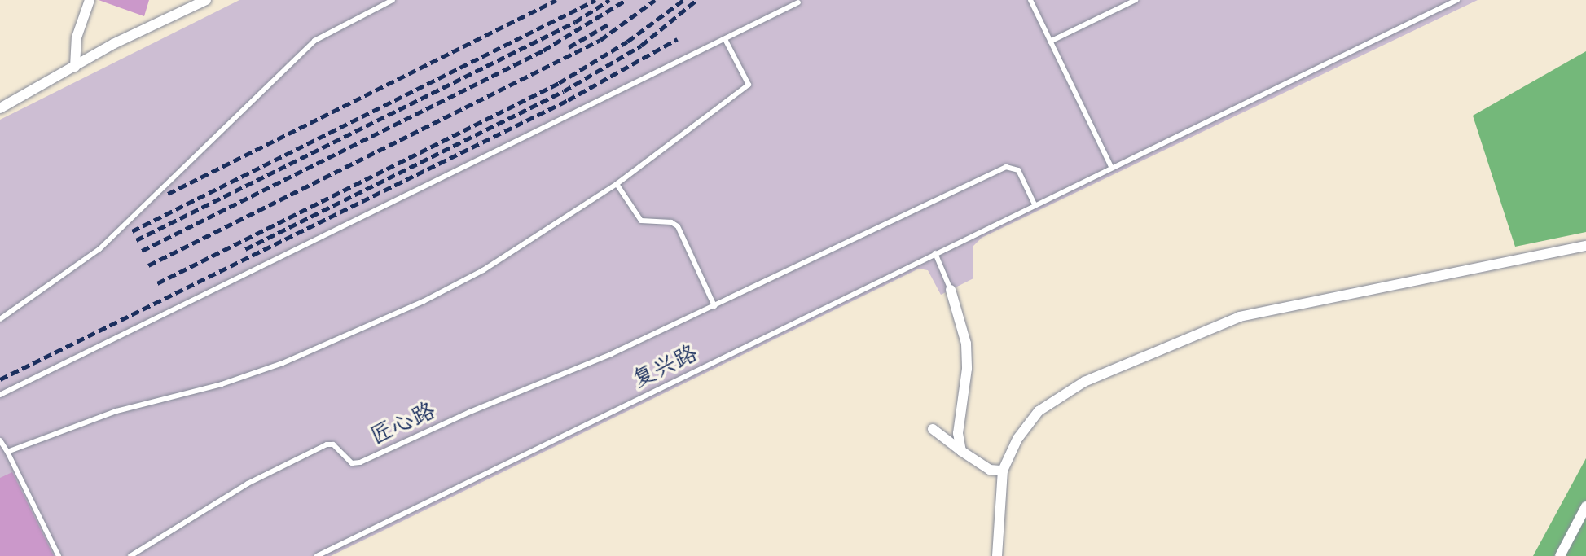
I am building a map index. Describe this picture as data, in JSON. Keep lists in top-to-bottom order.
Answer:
{
  "streets": {
    "lane": ["复兴路", "匠心路"]
  }
}
